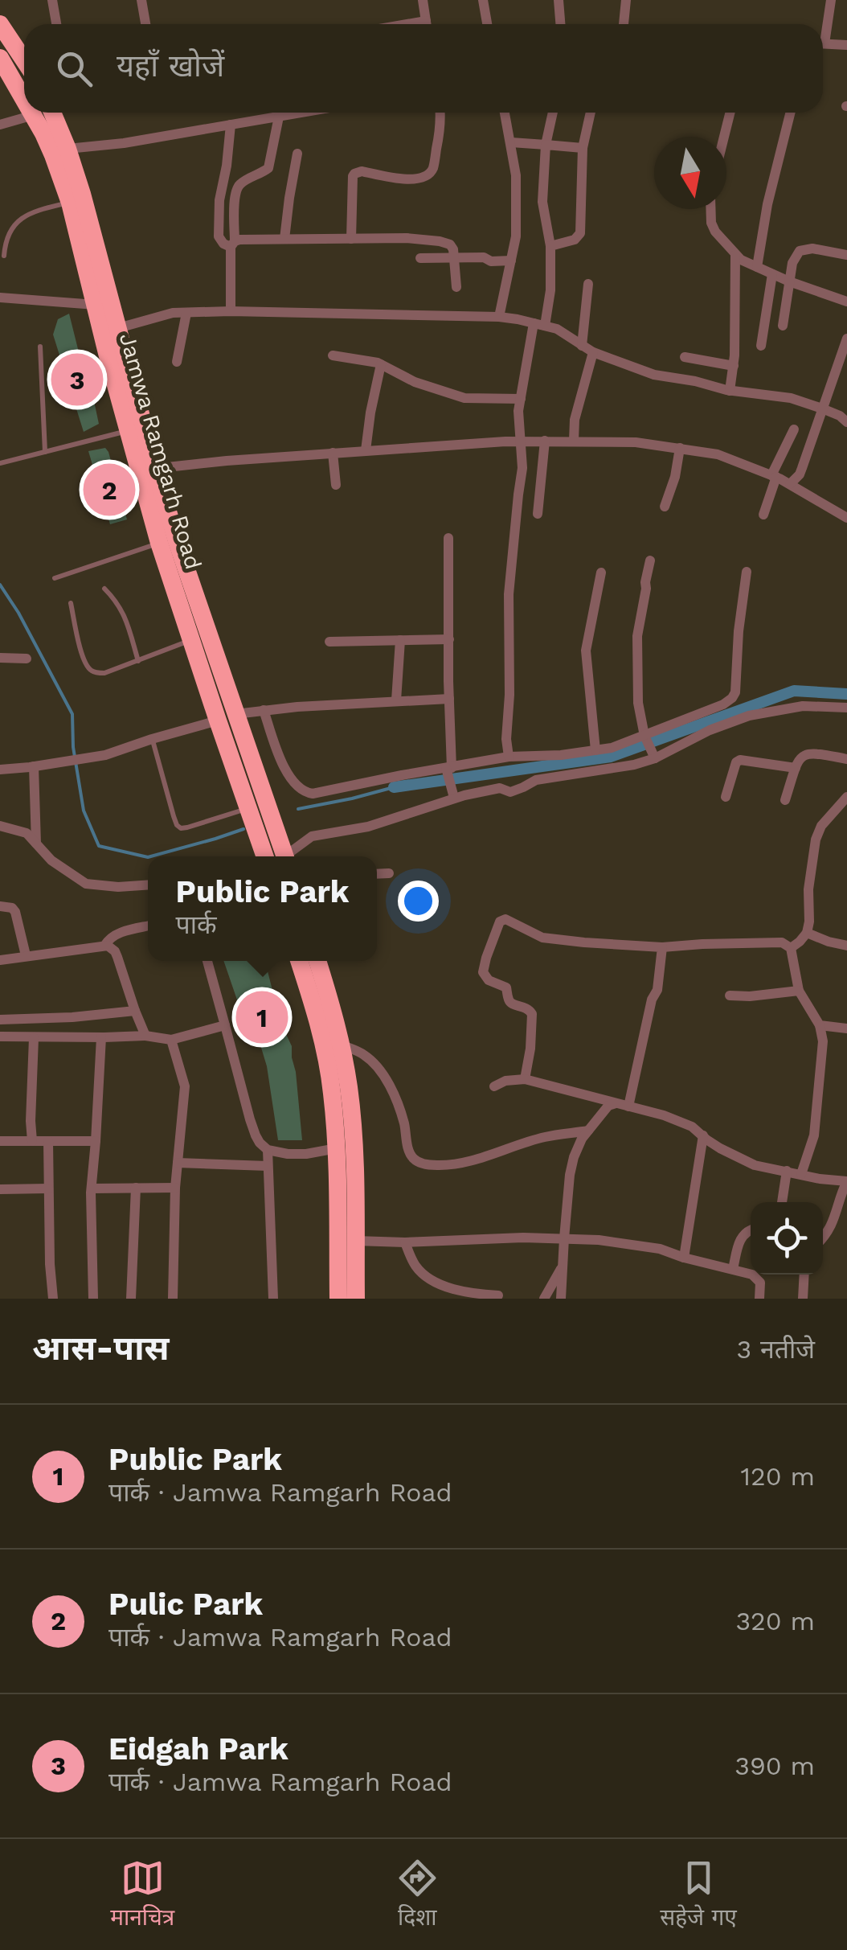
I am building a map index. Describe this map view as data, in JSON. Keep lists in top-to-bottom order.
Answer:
{
  "streets": {
    "highway": ["Jamwa Ramgarh Road"]
  },
  "north": "bottom",
  "page": {
    "search": "यहाँ खोजें",
    "pins": ["3", "2", "1"],
    "popup": ["Public Park", "पार्क"],
    "heading": ["आस-पास", "3 नतीजे"],
    "list": [
      {
        "mark": "1",
        "name": "Public Park",
        "note": "पार्क · Jamwa Ramgarh Road",
        "value": "120 m"
      },
      {
        "mark": "2",
        "name": "Pulic Park",
        "note": "पार्क · Jamwa Ramgarh Road",
        "value": "320 m"
      },
      {
        "mark": "3",
        "name": "Eidgah Park",
        "note": "पार्क · Jamwa Ramgarh Road",
        "value": "390 m"
      }
    ],
    "nav": ["मानचित्र", "दिशा", "सहेजे गए"]
  }
}
